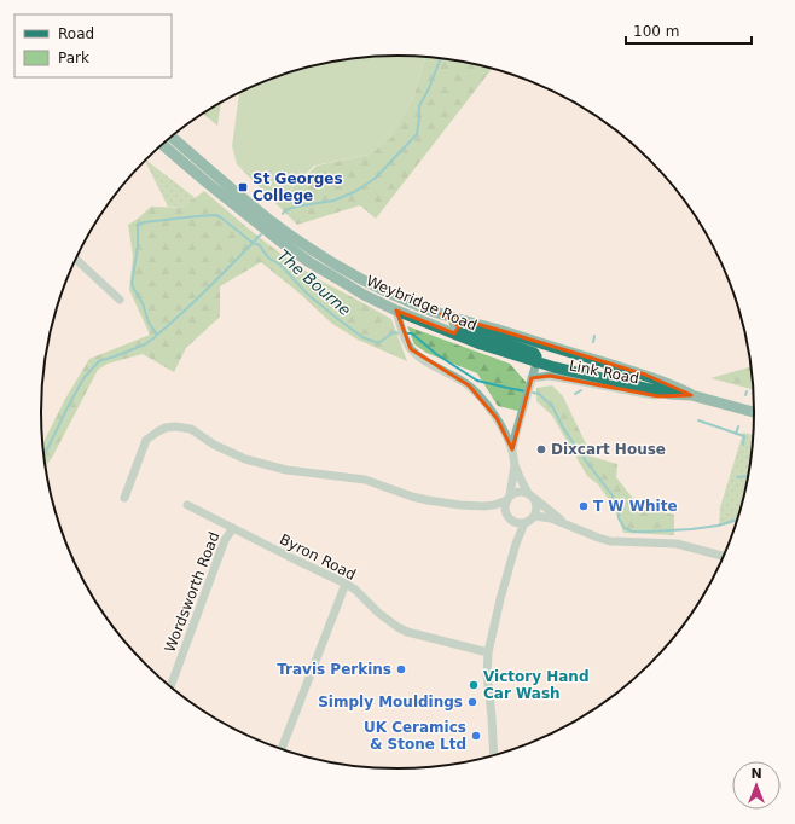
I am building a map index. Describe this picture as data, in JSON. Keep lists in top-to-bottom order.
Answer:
{
  "streets": {
    "main road": ["Weybridge Road"],
    "street": ["Link Road", "Byron Road", "Wordsworth Road"]
  },
  "crossings": [
    ["Weybridge Road", "Link Road"],
    ["Byron Road", "Wordsworth Road"]
  ],
  "water": ["The Bourne"],
  "places": {
    "transit": ["St Georges College"],
    "other": [
      "Dixcart House",
      "T W White",
      "Travis Perkins",
      "Victory Hand Car Wash",
      "Simply Mouldings",
      "UK Ceramics & Stone Ltd"
    ]
  },
  "legend": ["Road", "Park"],
  "scale_bar": "100 m",
  "north": "top"
}
